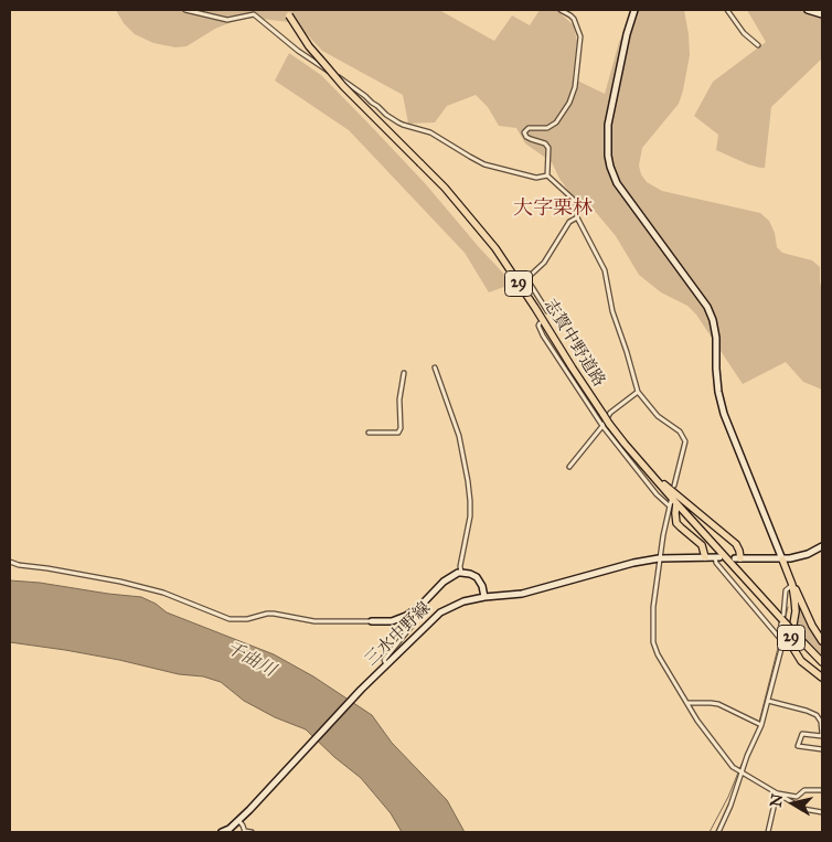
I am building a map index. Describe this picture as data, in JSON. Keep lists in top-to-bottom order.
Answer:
{
  "streets": {
    "main road": ["29", "志賀中野道路"],
    "street": ["三水中野線"]
  },
  "crossings": [
    ["29", "志賀中野道路"],
    ["29", "三水中野線"]
  ],
  "districts": ["大字栗林"],
  "water": ["千曲川"],
  "north": "left"
}
